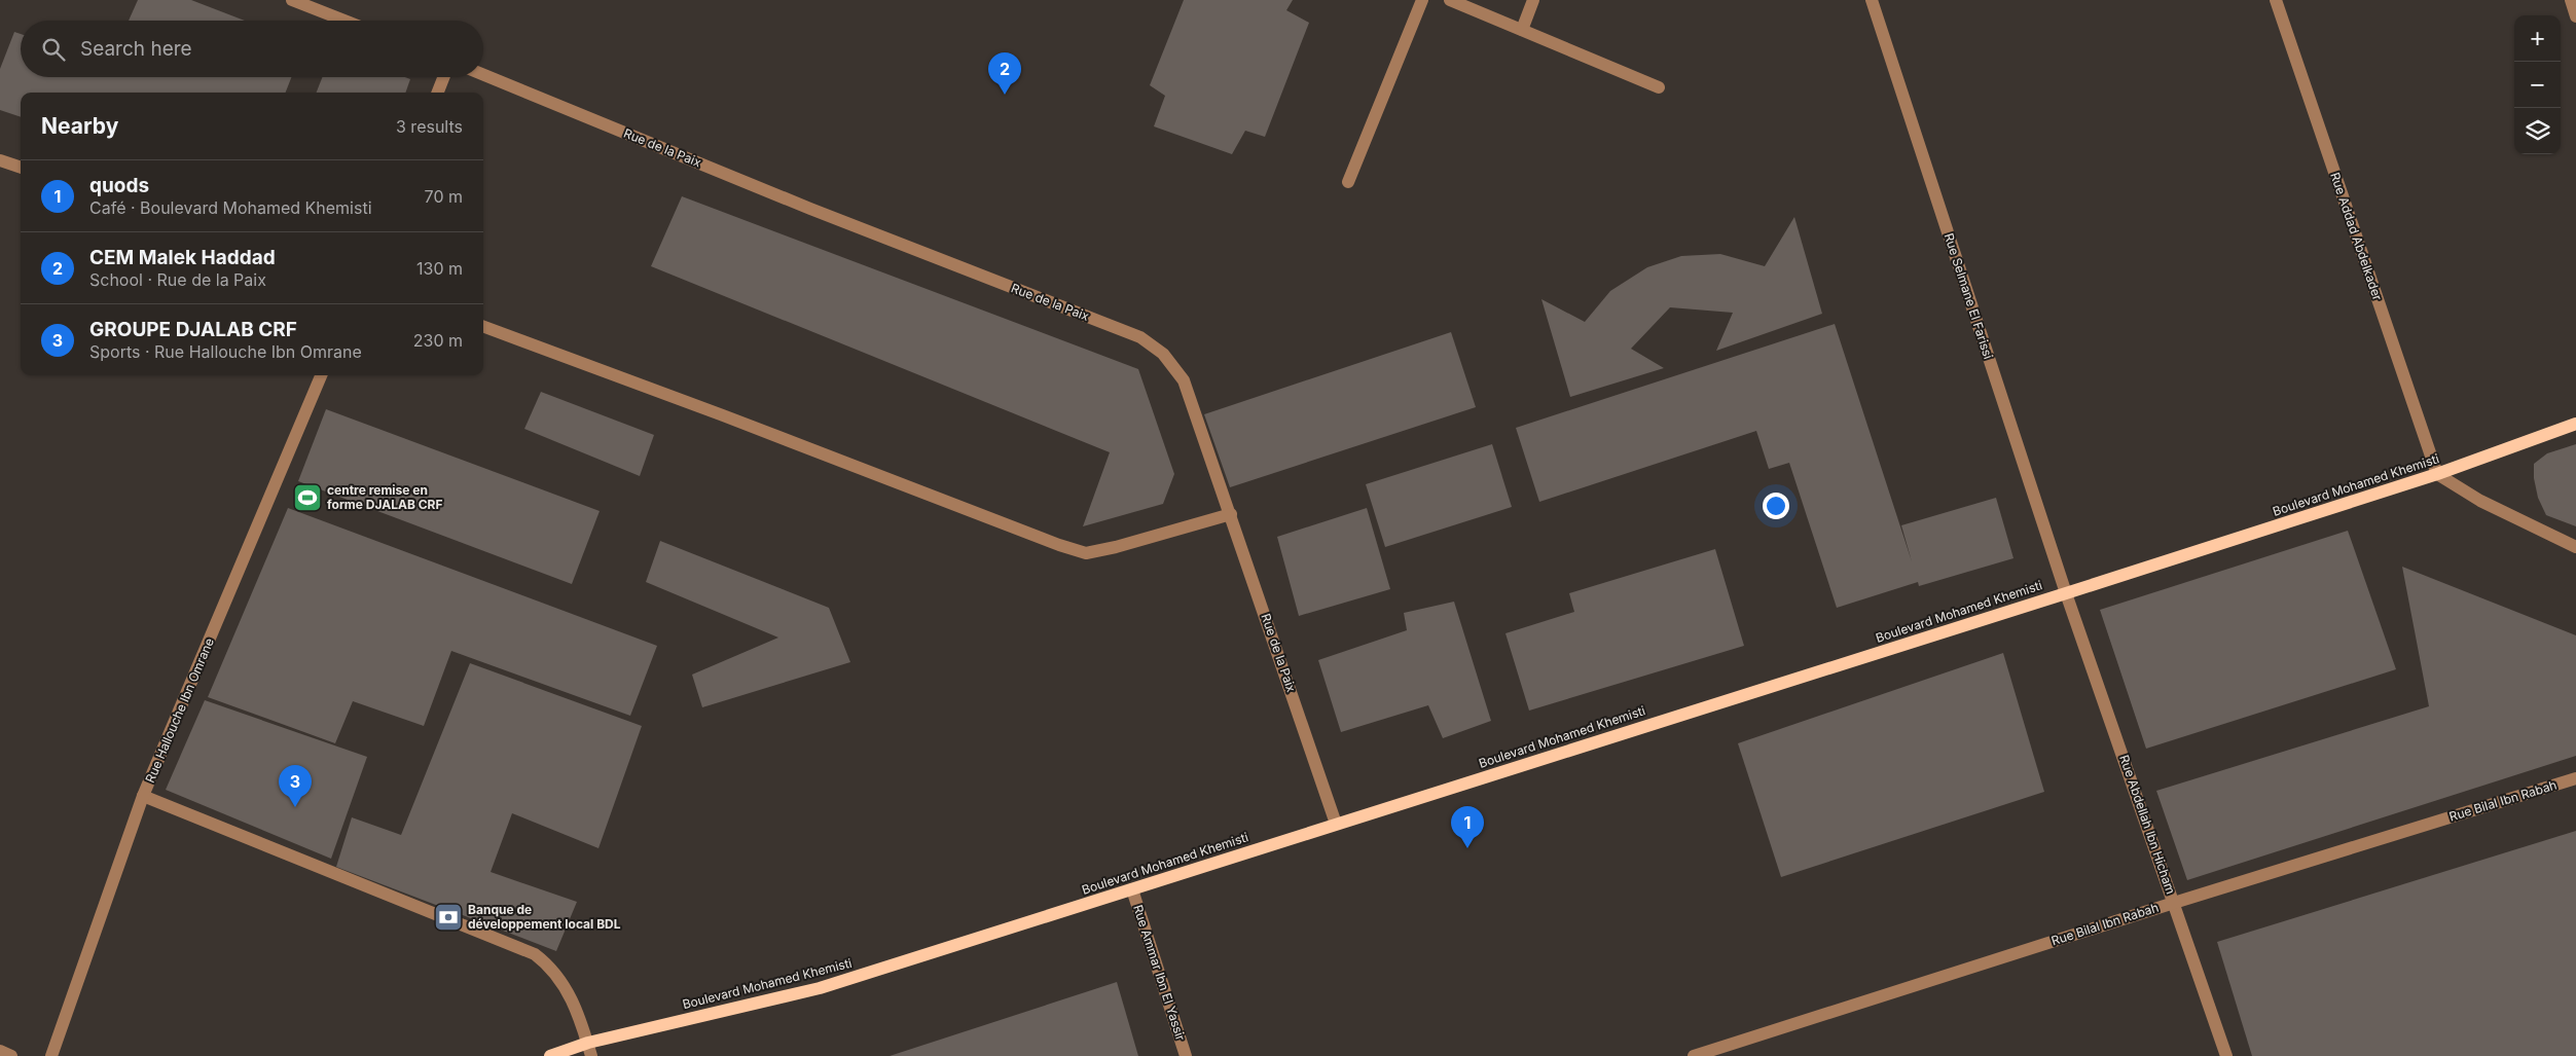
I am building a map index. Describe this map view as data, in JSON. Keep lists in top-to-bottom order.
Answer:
{
  "streets": {
    "main road": ["Boulevard Mohamed Khemisti"],
    "street": [
      "Rue de la Paix",
      "Rue Addad Abdelkader",
      "Rue Selmane El Farissi",
      "Rue Hallouche Ibn Omrane",
      "Rue Bilal Ibn Rabah",
      "Rue Abdellah Ibn Hicham",
      "Rue Ammar Ibn El Yassir"
    ]
  },
  "crossings": [
    ["Rue de la Paix", "Boulevard Mohamed Khemisti"],
    ["Rue Addad Abdelkader", "Boulevard Mohamed Khemisti"],
    ["Rue Selmane El Farissi", "Boulevard Mohamed Khemisti"],
    ["Rue Selmane El Farissi", "Rue Abdellah Ibn Hicham"],
    ["Boulevard Mohamed Khemisti", "Rue Abdellah Ibn Hicham"],
    ["Boulevard Mohamed Khemisti", "Rue Ammar Ibn El Yassir"],
    ["Rue Bilal Ibn Rabah", "Rue Abdellah Ibn Hicham"]
  ],
  "places": {
    "sports": ["centre remise en forme DJALAB CRF"],
    "bank": ["Banque de développement local BDL"]
  },
  "page": {
    "map_buttons": ["+", "−"],
    "search": "Search here",
    "pins": ["2", "3", "1"],
    "heading": ["Nearby", "3 results"],
    "list": [
      {
        "mark": "1",
        "name": "quods",
        "note": "Café · Boulevard Mohamed Khemisti",
        "value": "70 m"
      },
      {
        "mark": "2",
        "name": "CEM Malek Haddad",
        "note": "School · Rue de la Paix",
        "value": "130 m"
      },
      {
        "mark": "3",
        "name": "GROUPE DJALAB CRF",
        "note": "Sports · Rue Hallouche Ibn Omrane",
        "value": "230 m"
      }
    ]
  }
}
